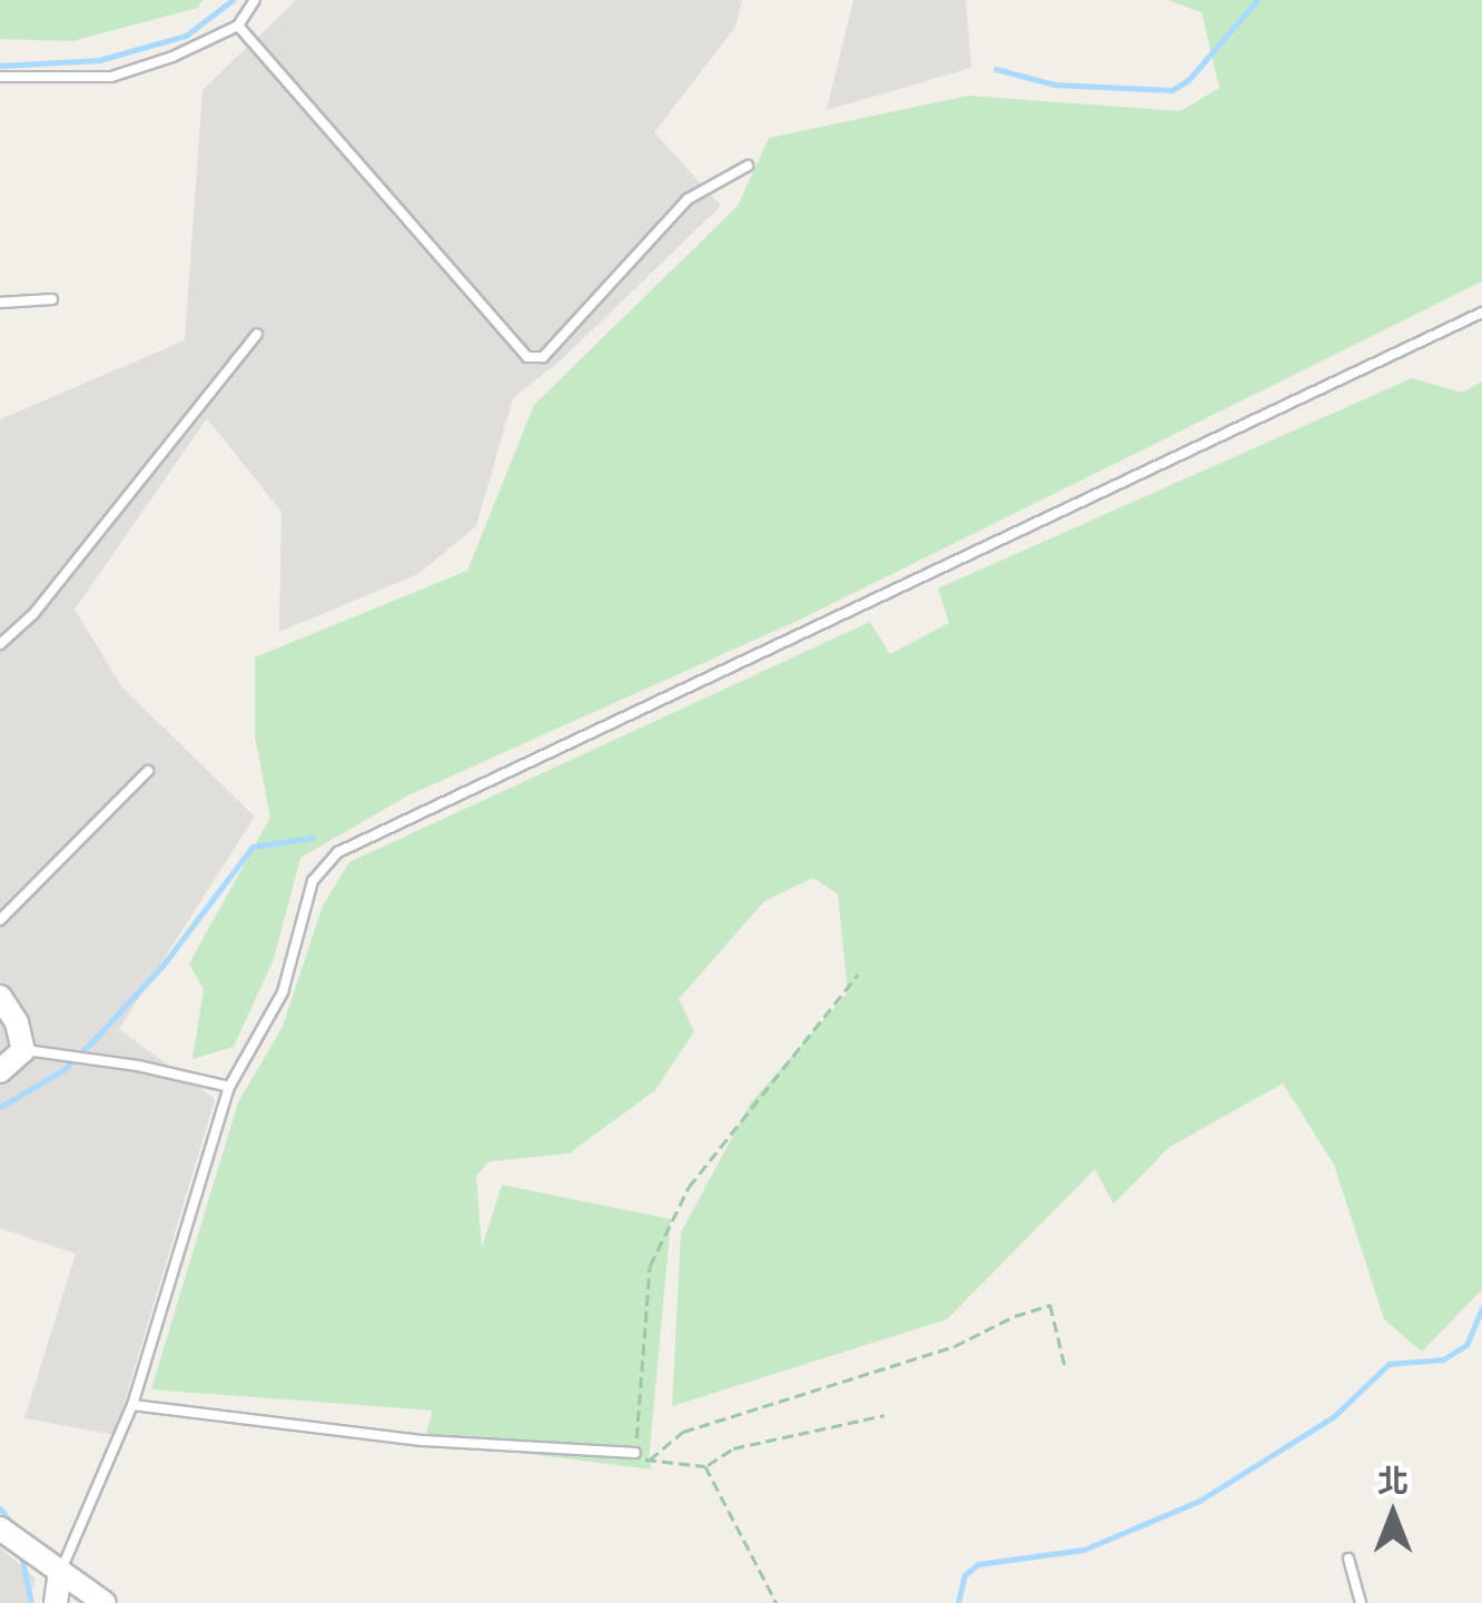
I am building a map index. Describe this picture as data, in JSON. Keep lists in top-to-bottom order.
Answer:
{
  "north": "top"
}
